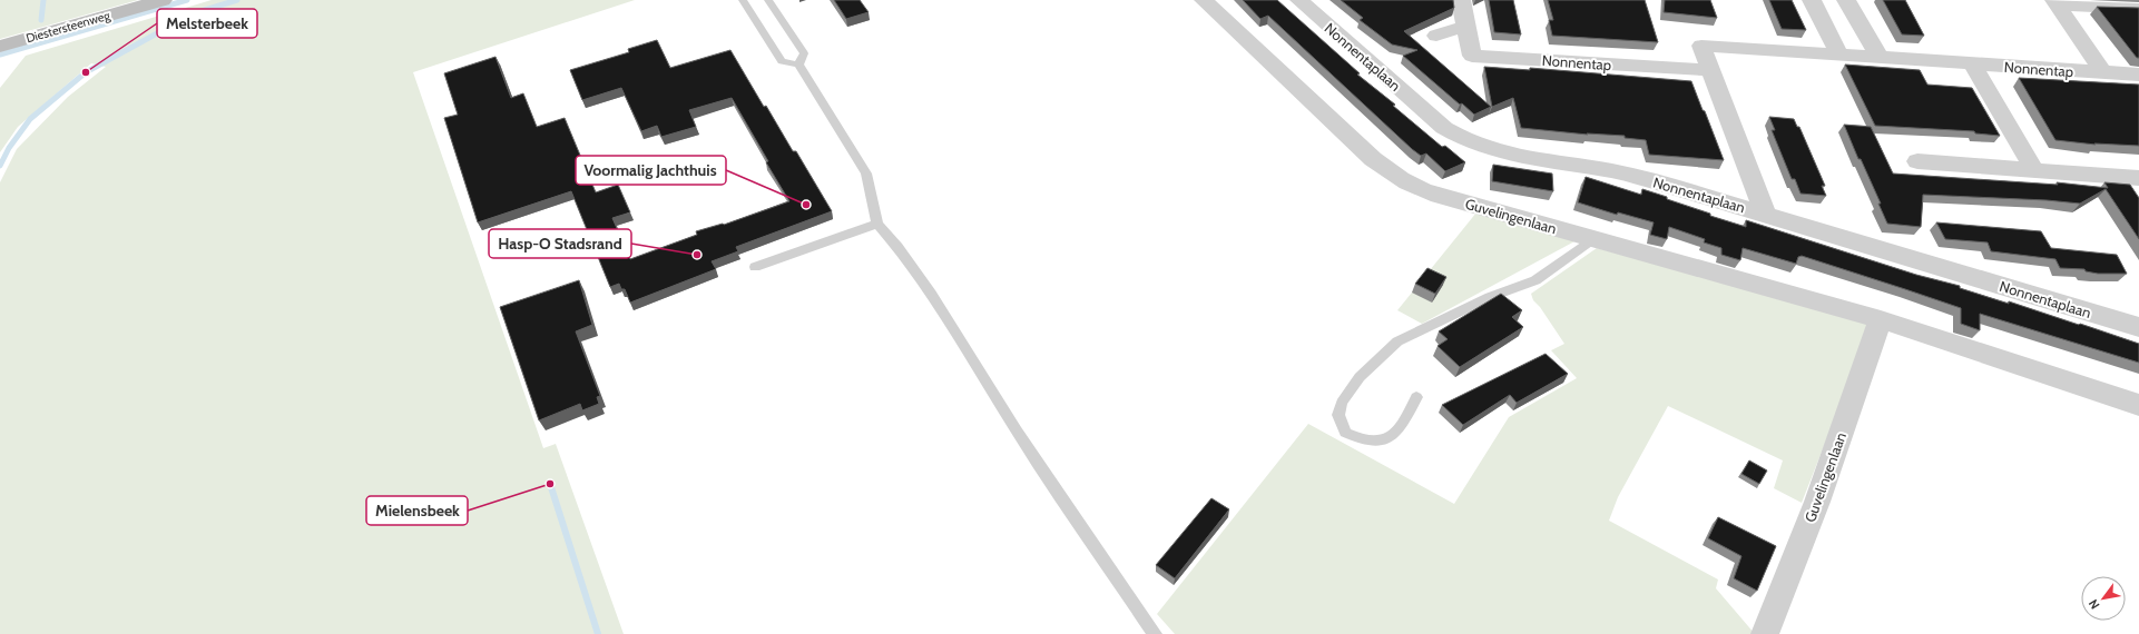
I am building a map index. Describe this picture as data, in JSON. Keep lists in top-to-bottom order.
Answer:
{
  "streets": {
    "main road": ["Diestersteenweg"],
    "street": ["Nonnentaplaan", "Nonnentap", "Guvelingenlaan"]
  },
  "crossings": [
    ["Nonnentaplaan", "Nonnentap"]
  ],
  "places": [
    "Melsterbeek",
    "Voormalig Jachthuis",
    "Hasp-O Stadsrand",
    "Mielensbeek"
  ],
  "north": "bottom left"
}
